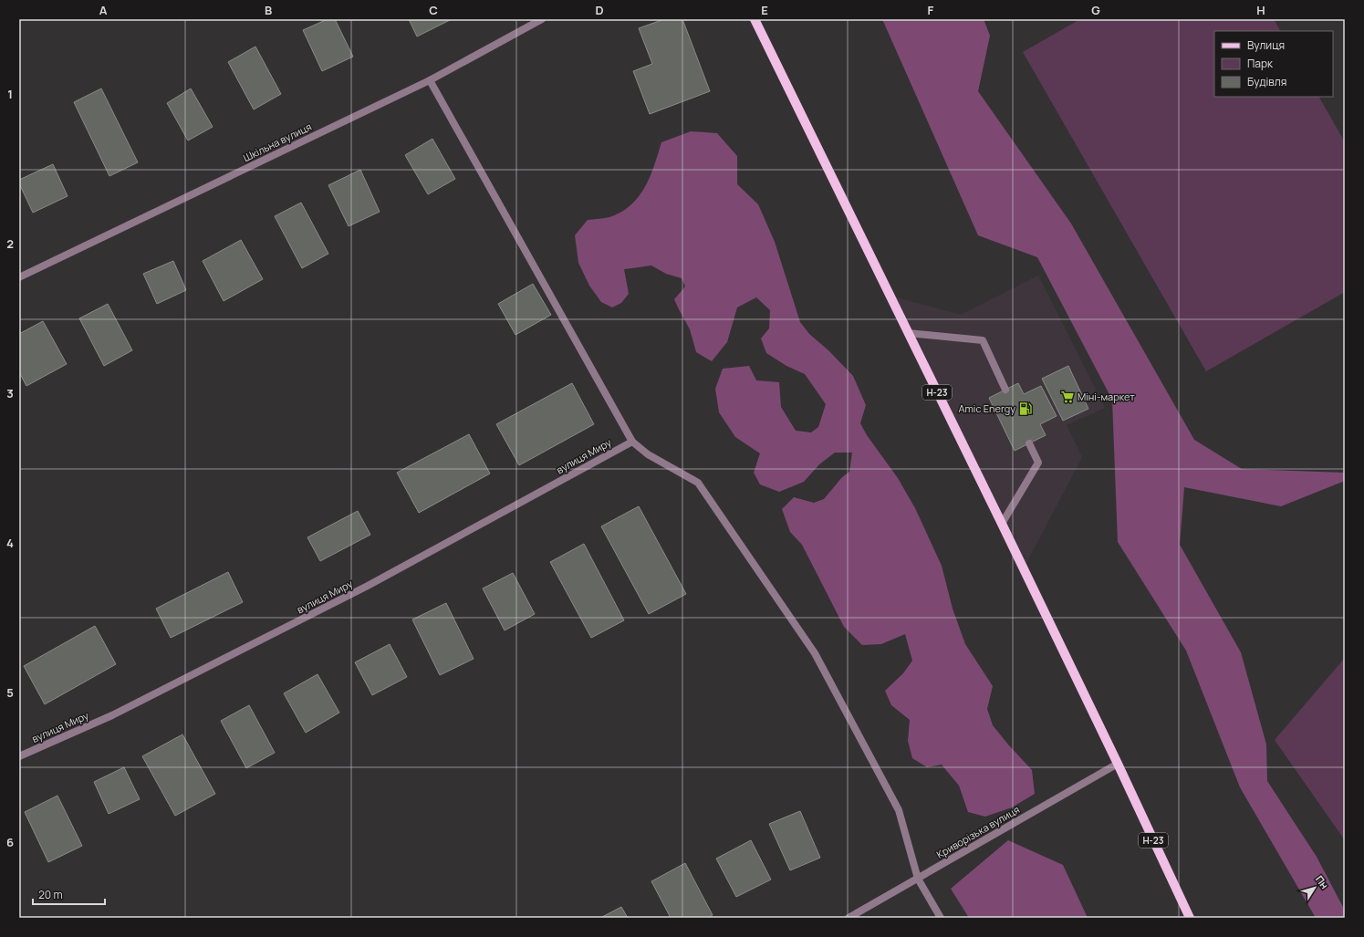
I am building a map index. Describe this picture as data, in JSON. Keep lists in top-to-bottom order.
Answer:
{
  "streets": {
    "main road": ["Н-23"],
    "street": ["Шкільна вулиця", "вулиця Миру", "Криворізька вулиця"]
  },
  "crossings": [
    ["Н-23", "Криворізька вулиця"]
  ],
  "places": {
    "supermarket": ["Міні-маркет"],
    "fuel station": ["Amic Energy"]
  },
  "legend": ["Вулиця", "Парк", "Будівля"],
  "scale_bar": "20 m",
  "north": "top right",
  "grid": {
    "columns": [
      "A",
      "B",
      "C",
      "D",
      "E",
      "F",
      "G",
      "H"
    ],
    "rows": [
      "1",
      "2",
      "3",
      "4",
      "5",
      "6"
    ]
  }
}
